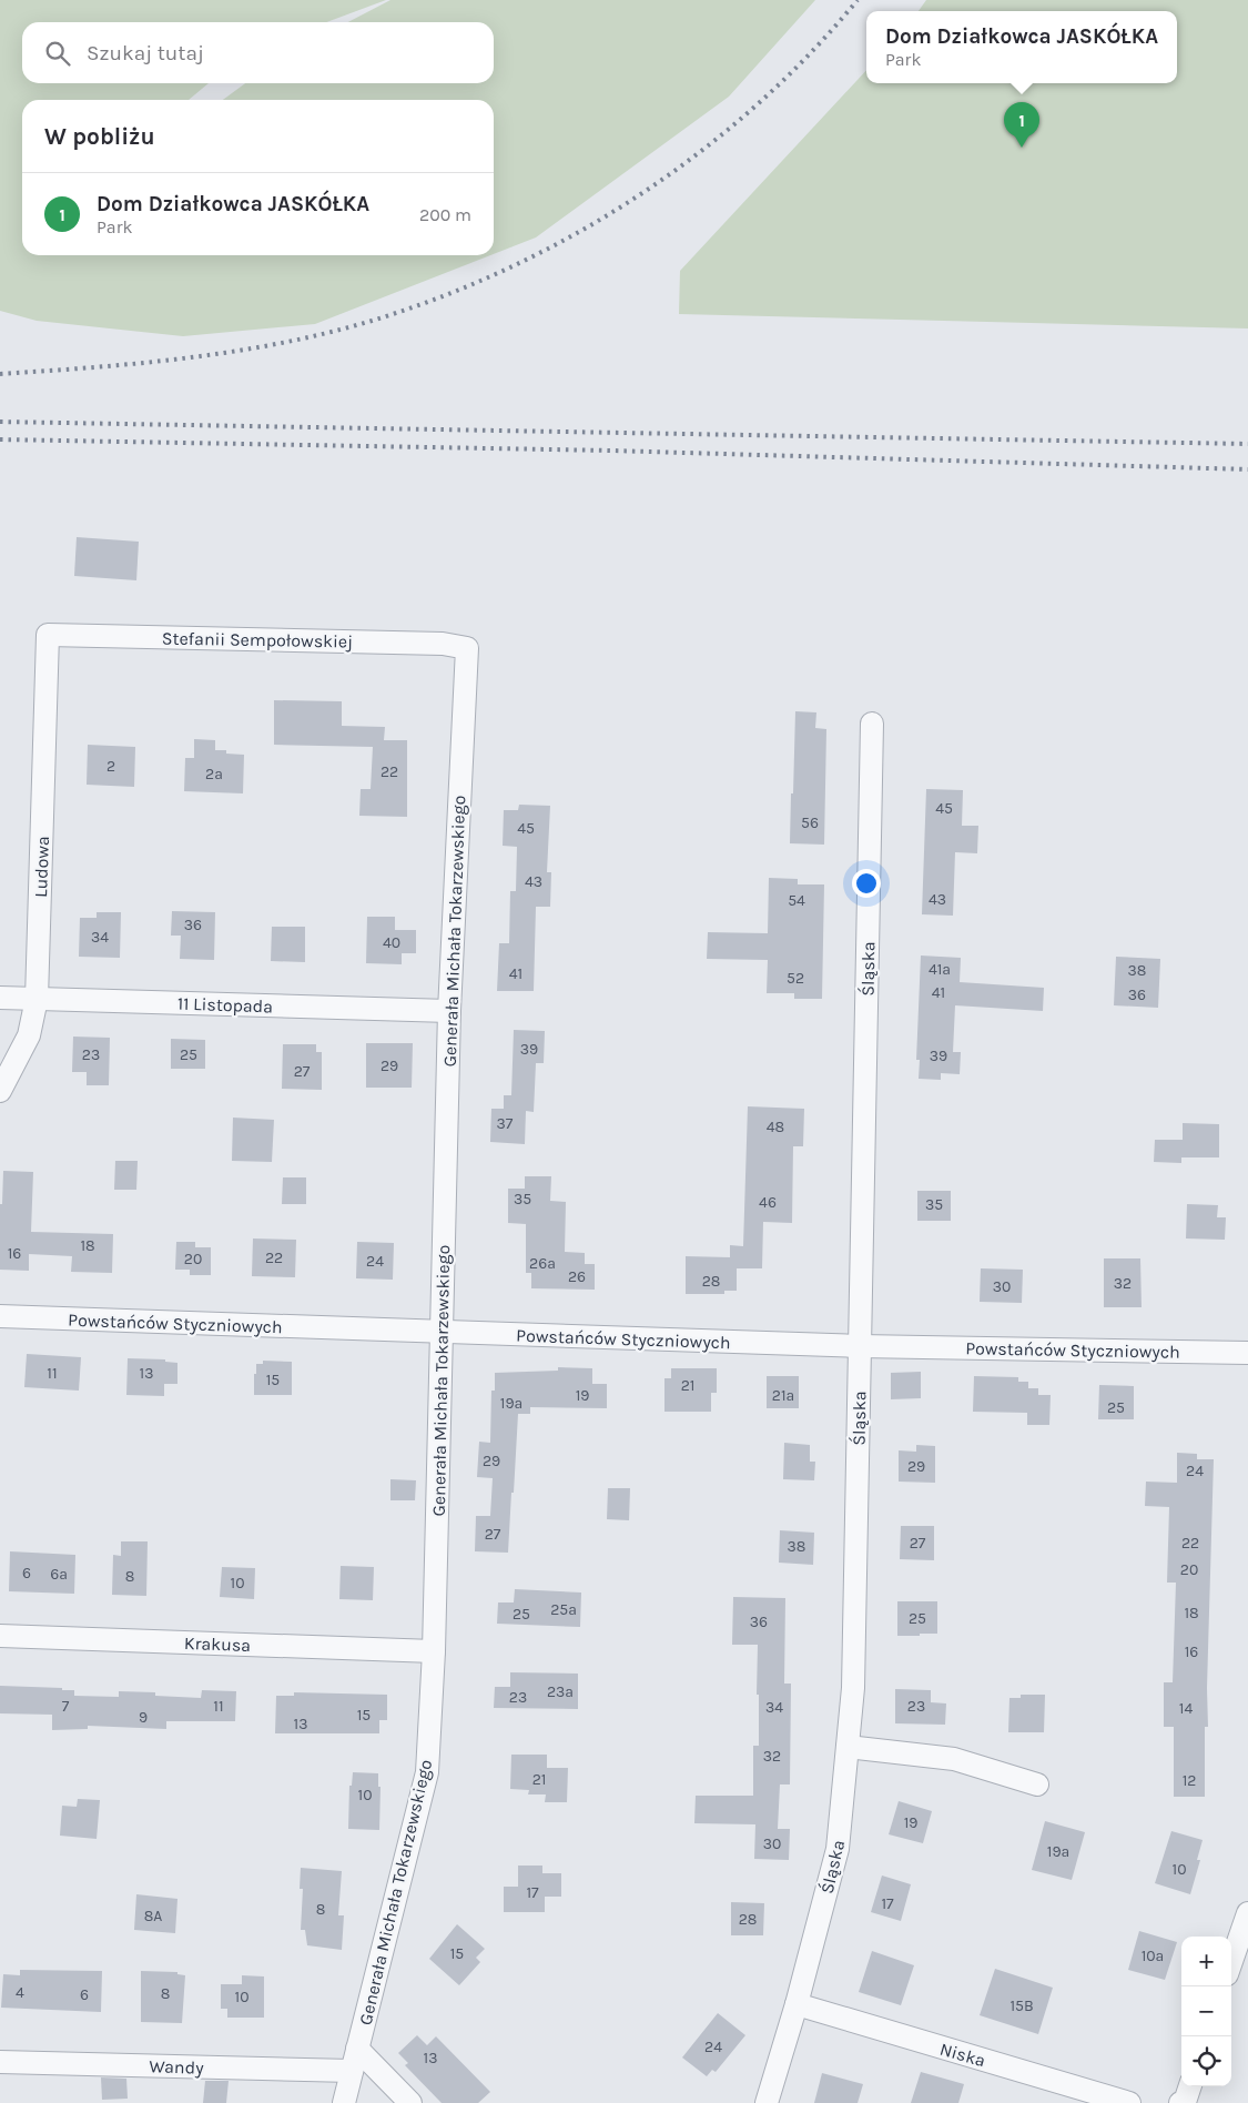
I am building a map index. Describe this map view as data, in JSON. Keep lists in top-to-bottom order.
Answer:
{
  "streets": {
    "street": [
      "Stefanii Sempołowskiej",
      "Ludowa",
      "Generała Michała Tokarzewskiego",
      "Śląska",
      "11 Listopada",
      "Powstańców Styczniowych",
      "Krakusa",
      "Niska",
      "Wandy"
    ]
  },
  "crossings": [
    ["Stefanii Sempołowskiej", "Ludowa"],
    ["Stefanii Sempołowskiej", "Generała Michała Tokarzewskiego"],
    ["Ludowa", "11 Listopada"],
    ["Generała Michała Tokarzewskiego", "11 Listopada"],
    ["Generała Michała Tokarzewskiego", "Powstańców Styczniowych"],
    ["Generała Michała Tokarzewskiego", "Krakusa"],
    ["Generała Michała Tokarzewskiego", "Wandy"],
    ["Śląska", "Powstańców Styczniowych"],
    ["Śląska", "Niska"]
  ],
  "house_numbers": [
    "2",
    "22",
    "2a",
    "45",
    "56",
    "45",
    "43",
    "43",
    "54",
    "36",
    "34",
    "40",
    "41a",
    "38",
    "41",
    "52",
    "41",
    "36",
    "39",
    "23",
    "25",
    "39",
    "29",
    "27",
    "37",
    "48",
    "35",
    "46",
    "35",
    "18",
    "16",
    "22",
    "20",
    "24",
    "26a",
    "26",
    "28",
    "32",
    "30",
    "11",
    "13",
    "15",
    "21",
    "19",
    "21a",
    "19a",
    "25",
    "29",
    "29",
    "24",
    "27",
    "27",
    "22",
    "38",
    "20",
    "6",
    "6a",
    "8",
    "10",
    "25a",
    "18",
    "25",
    "25",
    "36",
    "16",
    "23a",
    "23",
    "7",
    "11",
    "23",
    "34",
    "14",
    "15",
    "9",
    "13",
    "32",
    "21",
    "12",
    "10",
    "19",
    "30",
    "19a",
    "10",
    "17",
    "17",
    "8",
    "8A",
    "28",
    "15",
    "10a",
    "4",
    "8",
    "6",
    "10",
    "15B",
    "24",
    "13"
  ],
  "page": {
    "popup": ["Dom Działkowca JASKÓŁKA", "Park"],
    "search": "Szukaj tutaj",
    "heading": "W pobliżu",
    "pins": "1",
    "list": [
      {
        "mark": "1",
        "name": "Dom Działkowca JASKÓŁKA",
        "note": "Park",
        "value": "200 m"
      }
    ],
    "map_buttons": ["+", "−"]
  }
}
